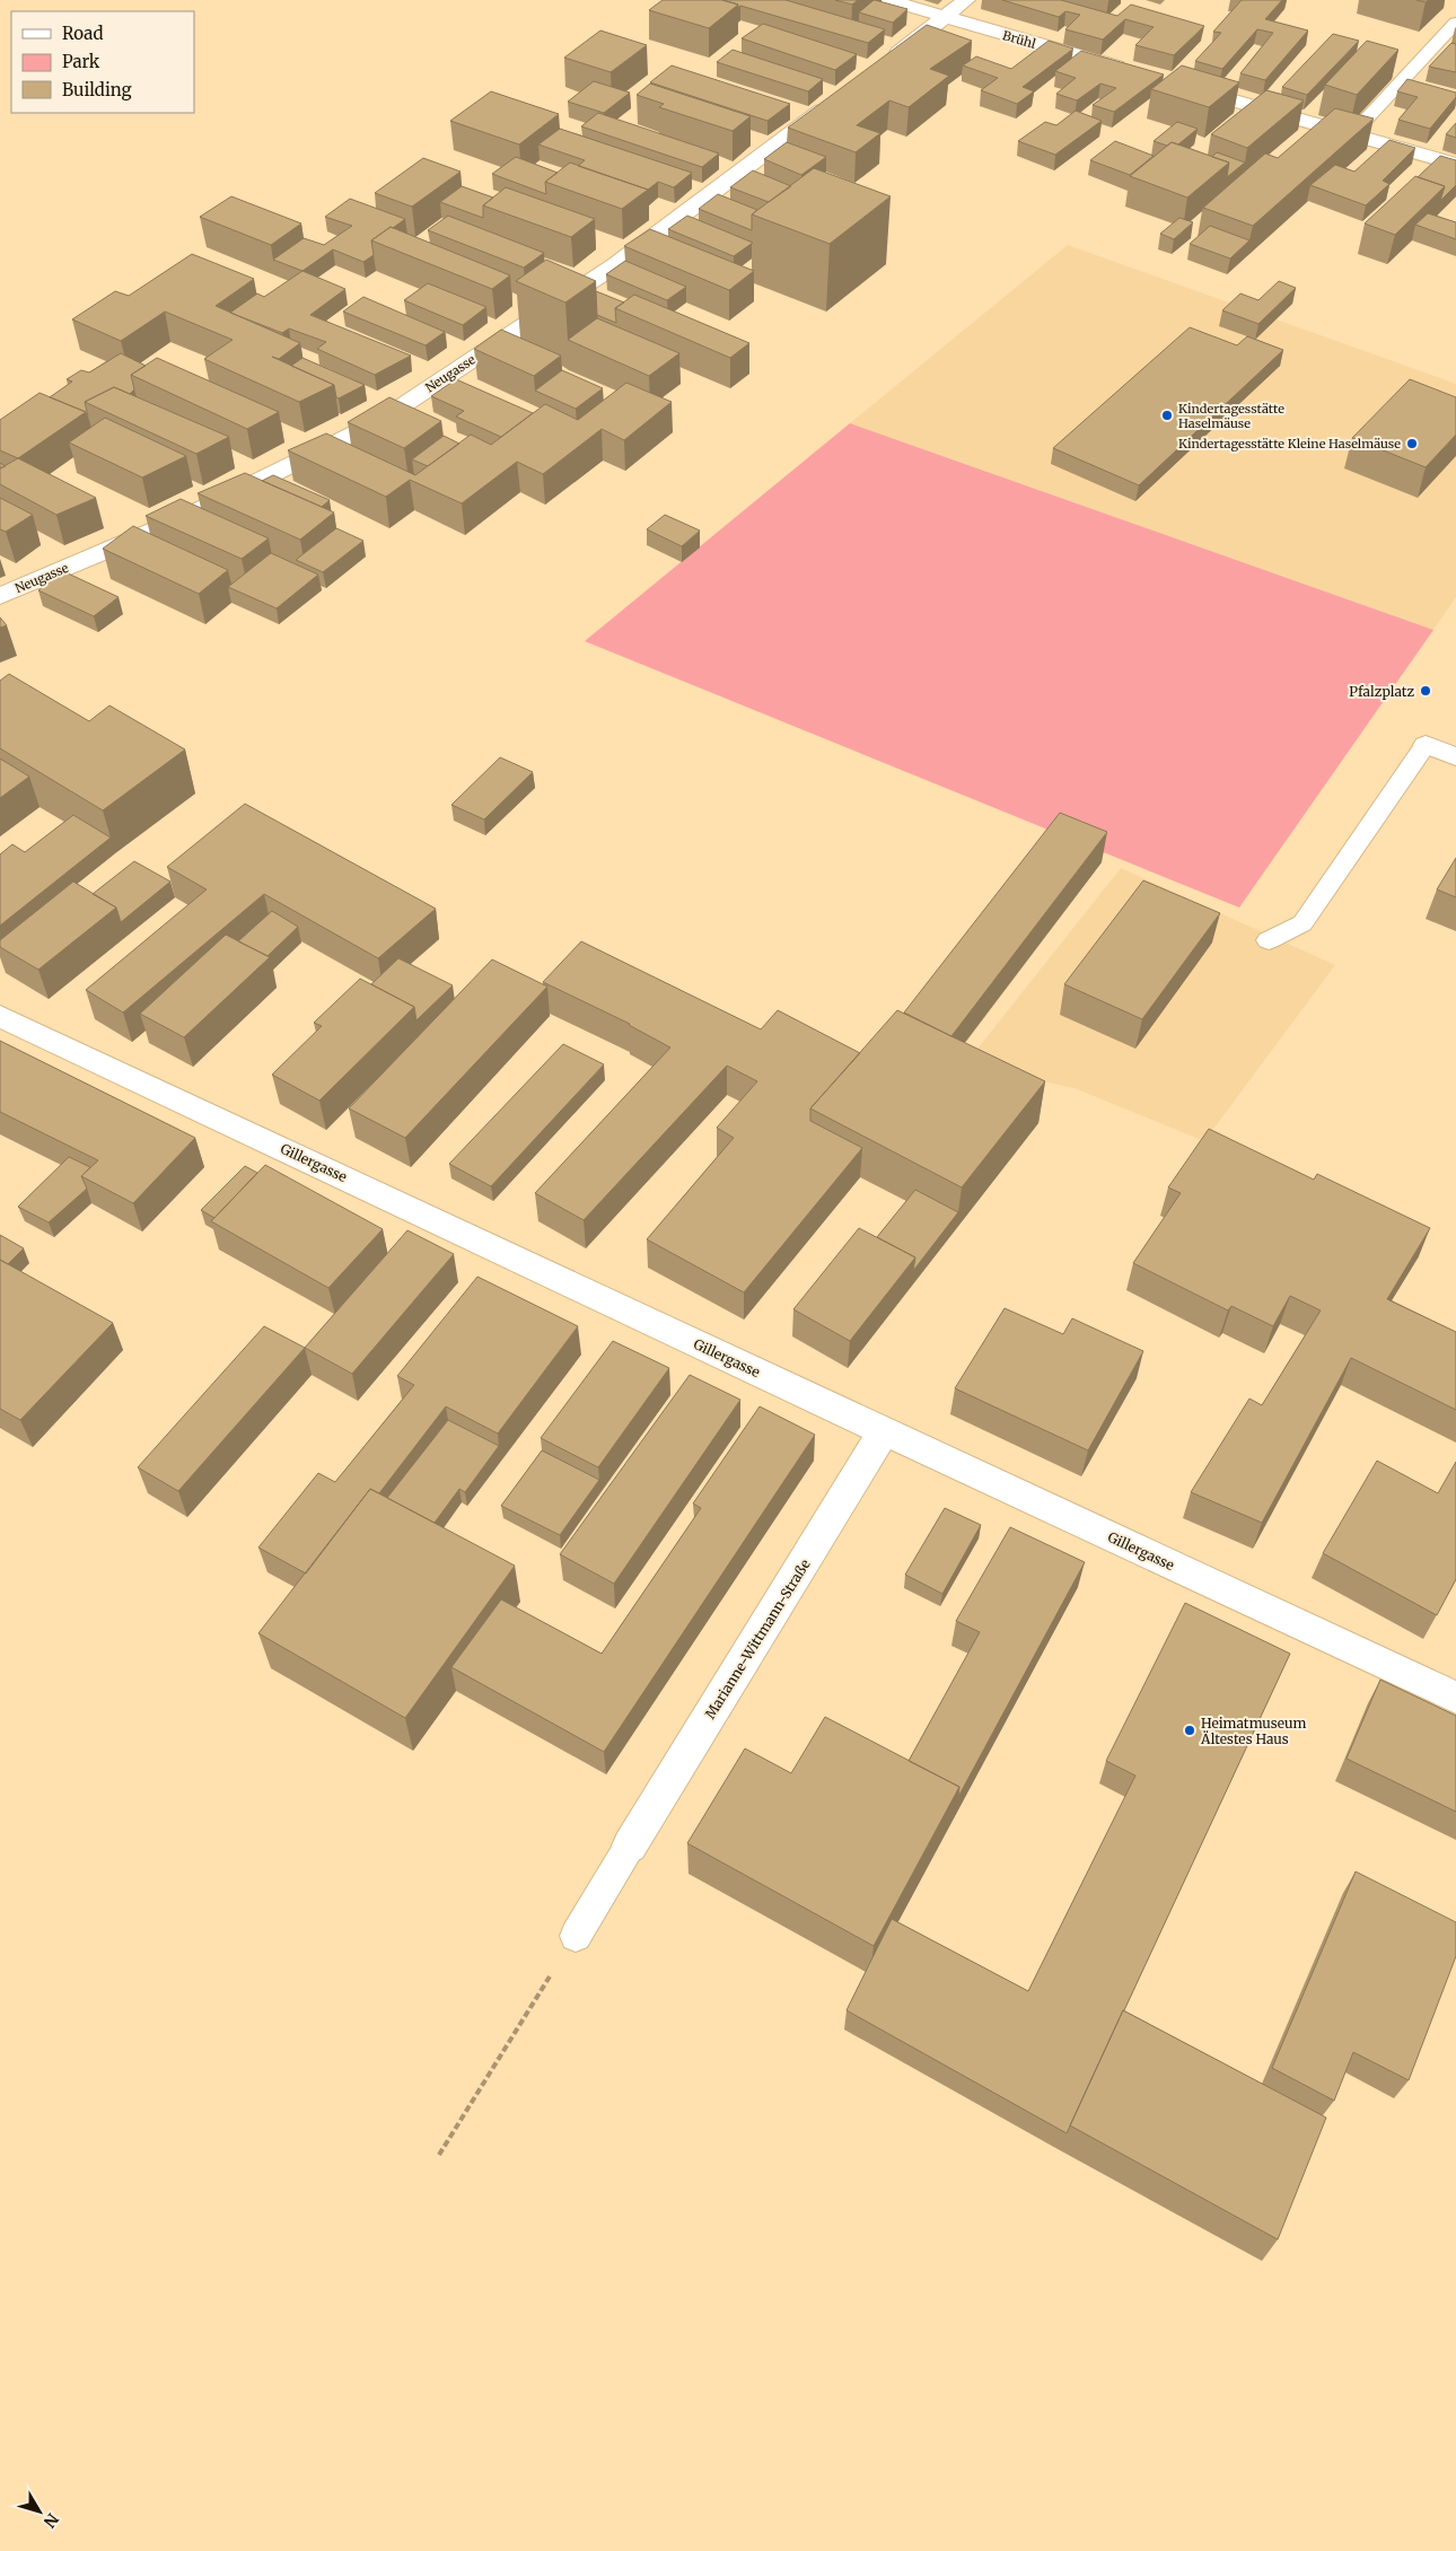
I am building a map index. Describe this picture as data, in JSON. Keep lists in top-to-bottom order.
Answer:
{
  "streets": {
    "street": [
      "Brühl",
      "Neugasse",
      "Gillergasse",
      "Marianne-Wittmann-Straße"
    ]
  },
  "crossings": [
    ["Gillergasse", "Marianne-Wittmann-Straße"]
  ],
  "places": [
    "Kindertagesstätte Haselmäuse",
    "Kindertagesstätte Kleine Haselmäuse",
    "Pfalzplatz",
    "Heimatmuseum Ältestes Haus"
  ],
  "legend": ["Road", "Park", "Building"],
  "north": "bottom right"
}
